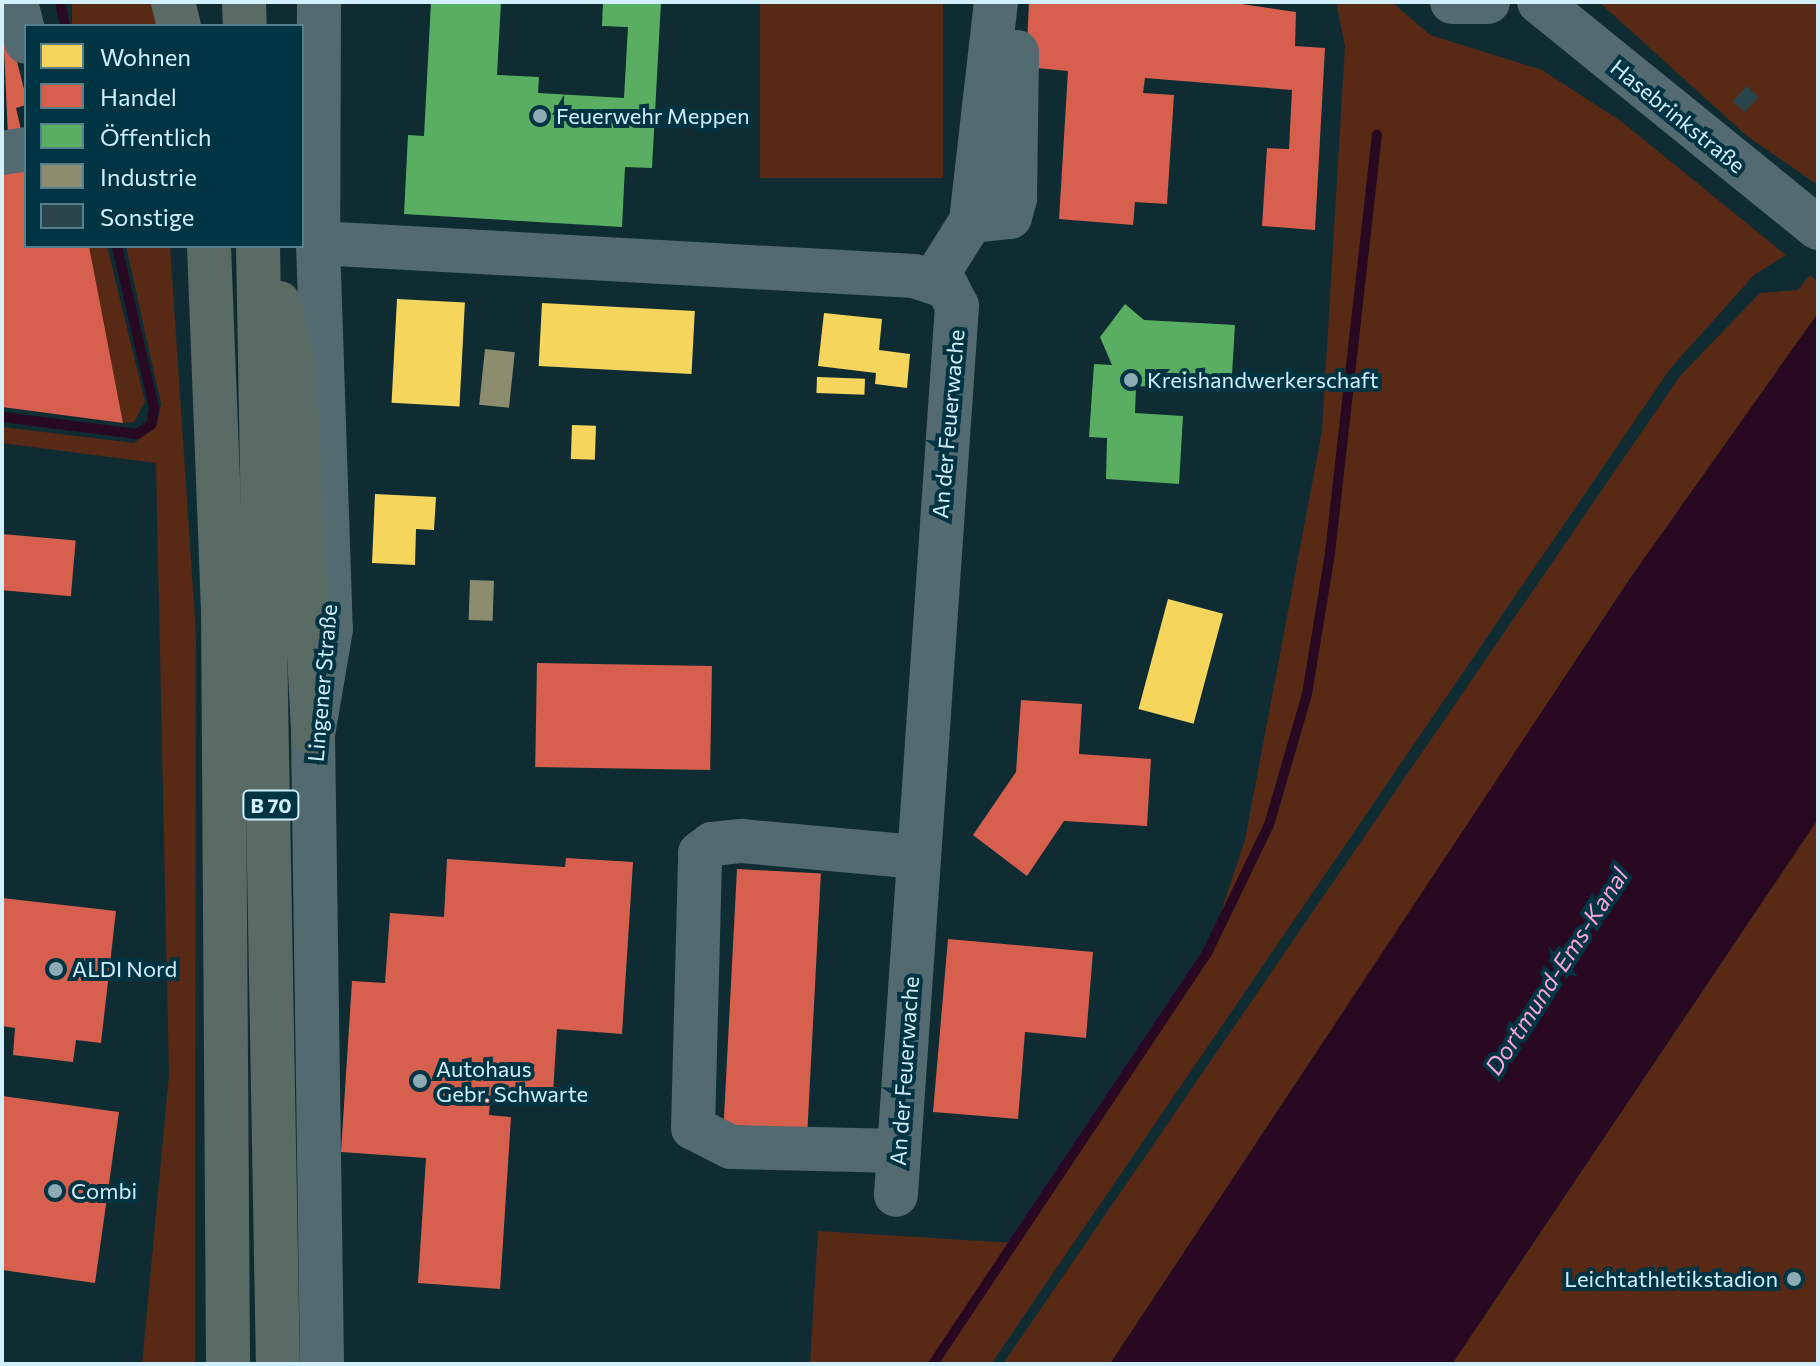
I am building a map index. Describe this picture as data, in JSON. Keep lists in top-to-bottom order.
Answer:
{
  "streets": {
    "highway": ["B 70"],
    "street": ["Hasebrinkstraße", "An der Feuerwache", "Lingener Straße"]
  },
  "water": ["Dortmund-Ems-Kanal"],
  "places": [
    "Feuerwehr Meppen",
    "Kreishandwerkerschaft",
    "ALDI Nord",
    "Autohaus Gebr. Schwarte",
    "Combi",
    "Leichtathletikstadion"
  ],
  "legend": [
    "Wohnen",
    "Handel",
    "Öffentlich",
    "Industrie",
    "Sonstige"
  ]
}
